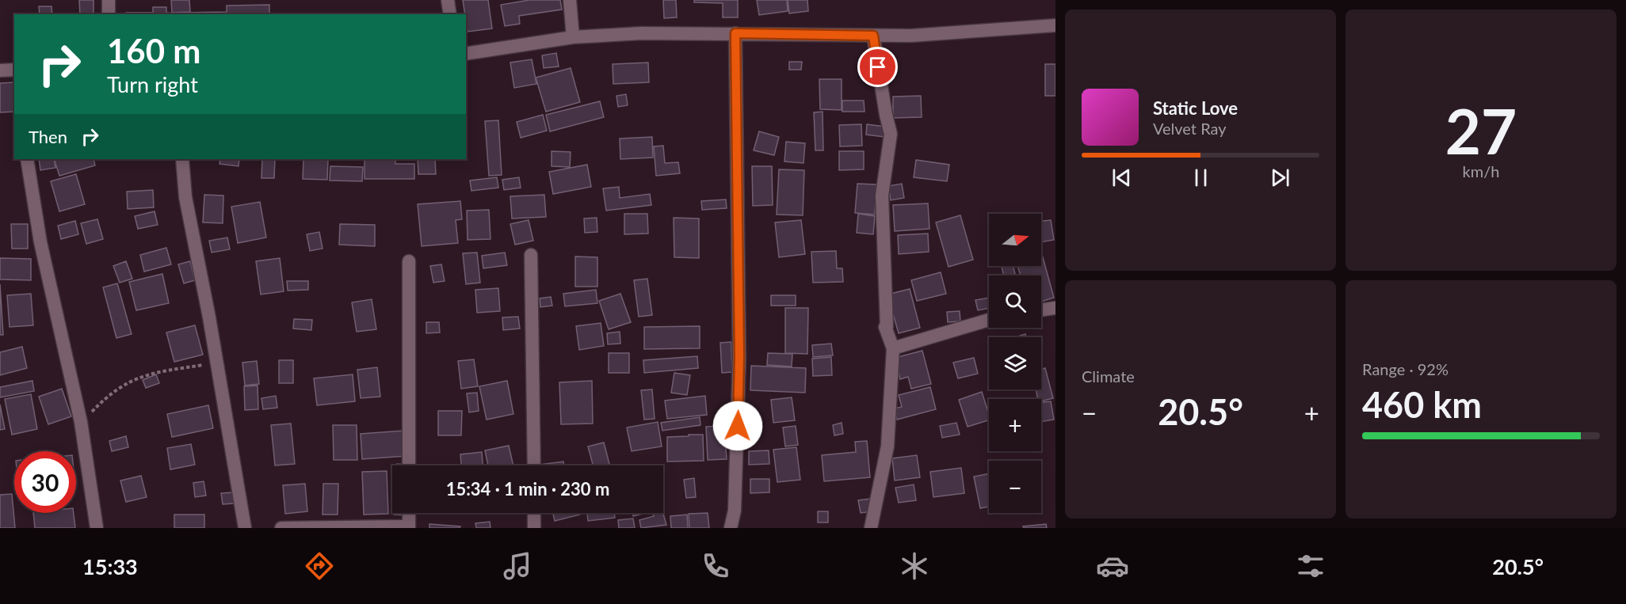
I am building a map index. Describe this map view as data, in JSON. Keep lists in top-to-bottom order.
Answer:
{
  "north": "right",
  "page": {
    "tile": [
      ["27", "km/h"],
      "Climate",
      ["Range · 92%", "460 km"]
    ],
    "turn": ["160 m", "Turn right"],
    "song": ["Static Love", "Velvet Ray"],
    "then": "Then",
    "map_buttons": ["+", "−"],
    "heat": ["−", "20.5°", "+"],
    "limit": "30",
    "trip": "15:34 · 1 min · 230 m",
    "tabs": ["15:33", "20.5°"]
  }
}
